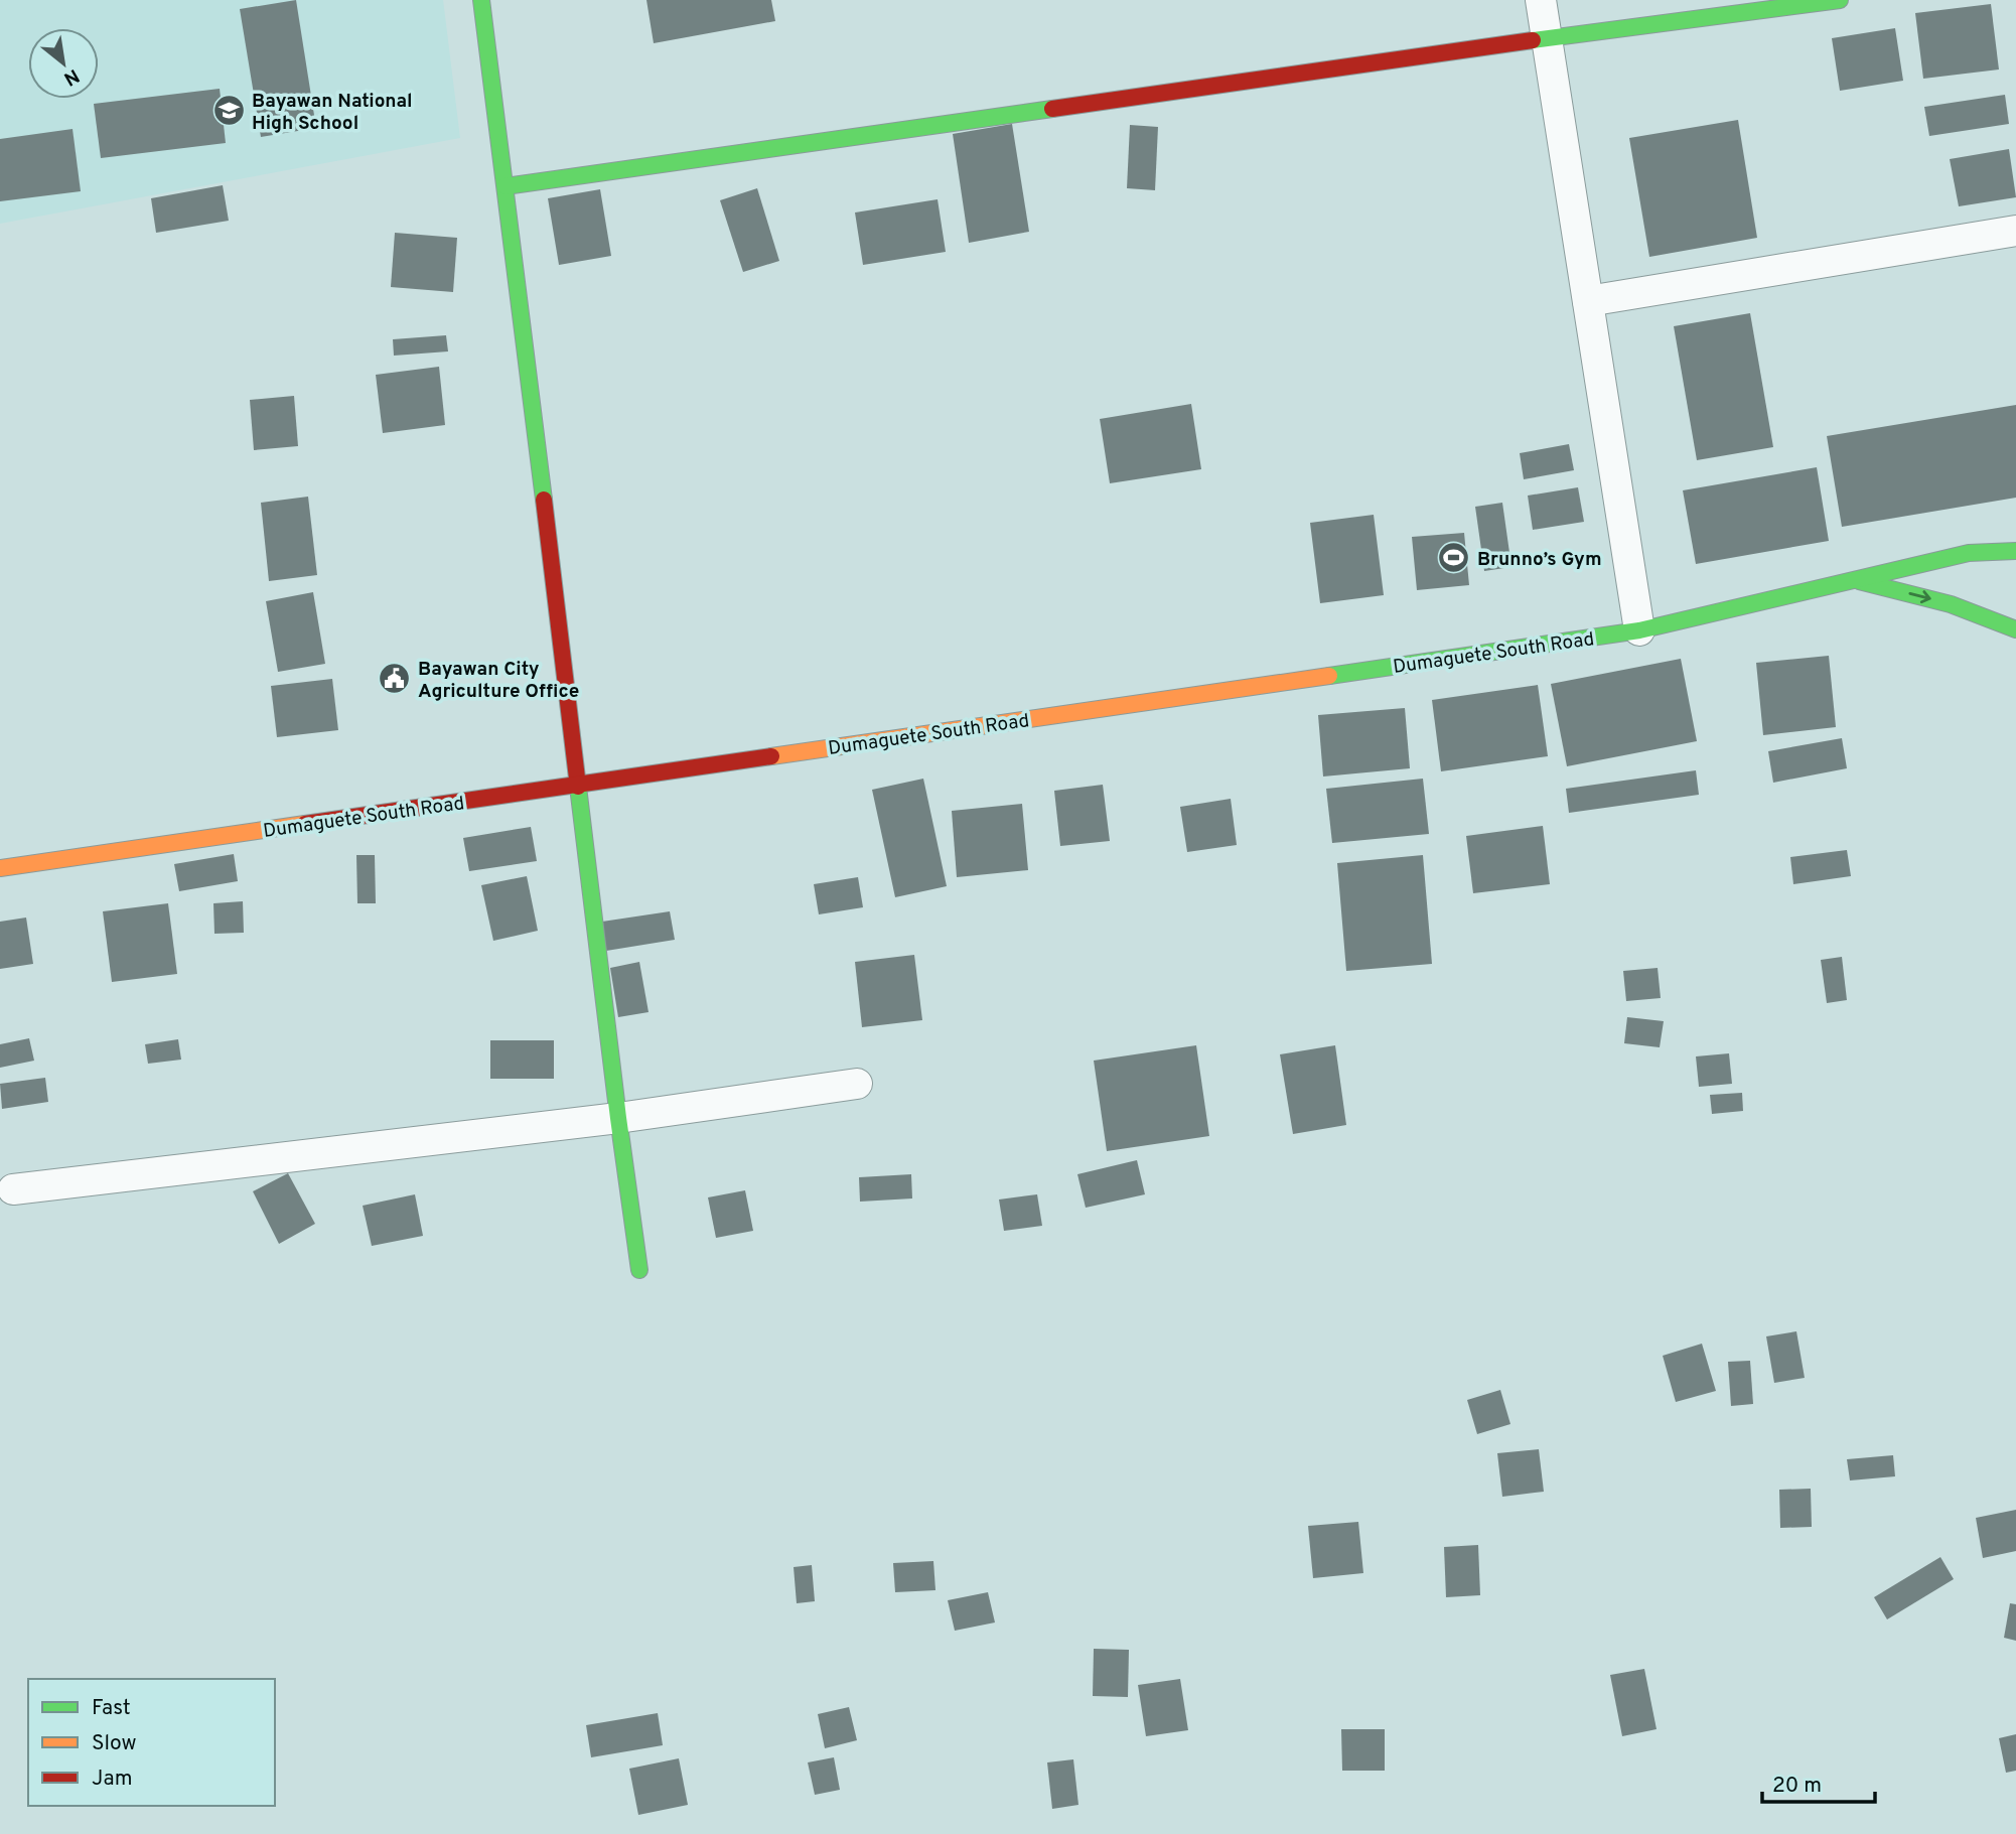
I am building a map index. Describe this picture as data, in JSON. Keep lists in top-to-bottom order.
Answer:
{
  "streets": {
    "main road": ["Dumaguete South Road"]
  },
  "places": {
    "school or university": ["Bayawan National High School"],
    "sports": ["Brunno’s Gym"],
    "public building": ["Bayawan City Agriculture Office"]
  },
  "legend": ["Fast", "Slow", "Jam"],
  "scale_bar": "20 m",
  "north": "bottom right"
}
